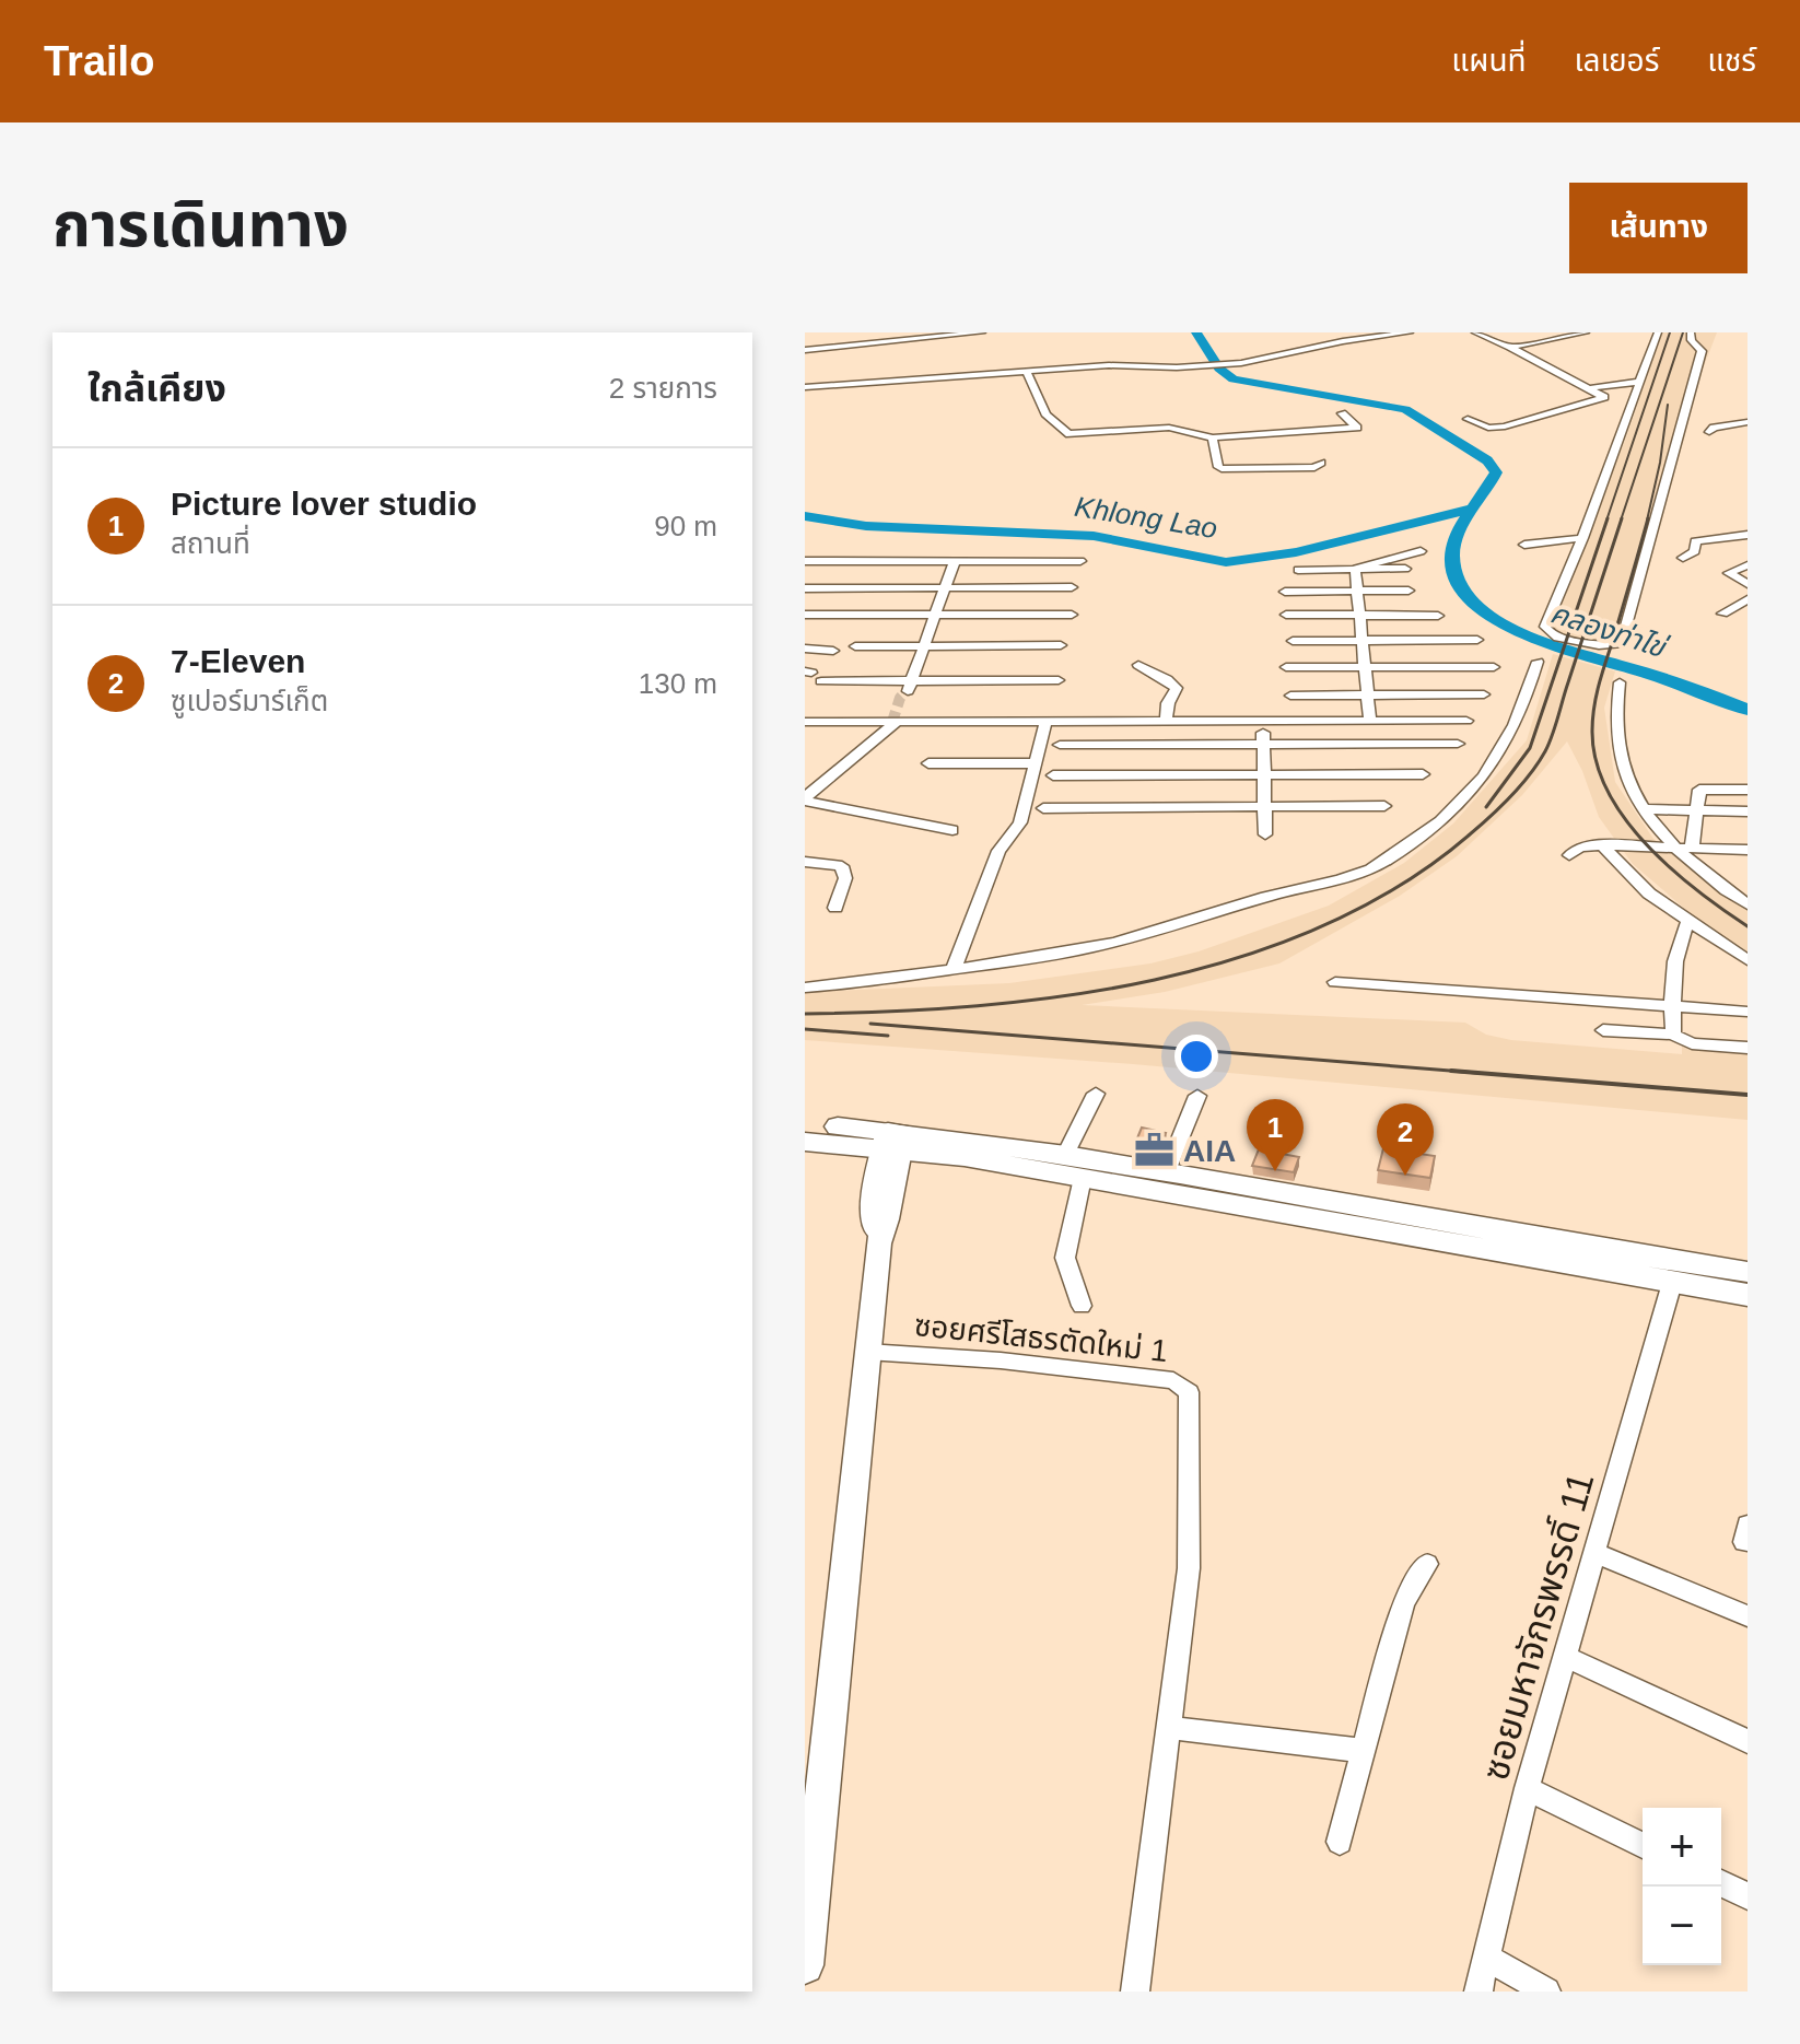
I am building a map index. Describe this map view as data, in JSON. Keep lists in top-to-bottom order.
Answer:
{
  "streets": {
    "street": ["ซอยศรีโสธรตัดใหม่ 1", "ซอยมหาจักรพรรดิ์ 11"]
  },
  "water": ["Khlong Lao", "คลองท่าไข่"],
  "places": {
    "office": ["AIA"]
  },
  "page": {
    "header": "Trailo",
    "nav": ["แผนที่", "เลเยอร์", "แชร์"],
    "title": "การเดินทาง",
    "buttons": "เส้นทาง",
    "heading": ["ใกล้เคียง", "2 รายการ"],
    "list": [
      {
        "mark": "1",
        "name": "Picture lover studio",
        "note": "สถานที่",
        "value": "90 m"
      },
      {
        "mark": "2",
        "name": "7-Eleven",
        "note": "ซูเปอร์มาร์เก็ต",
        "value": "130 m"
      }
    ],
    "pins": ["1", "2"],
    "map_buttons": ["+", "−"]
  }
}
